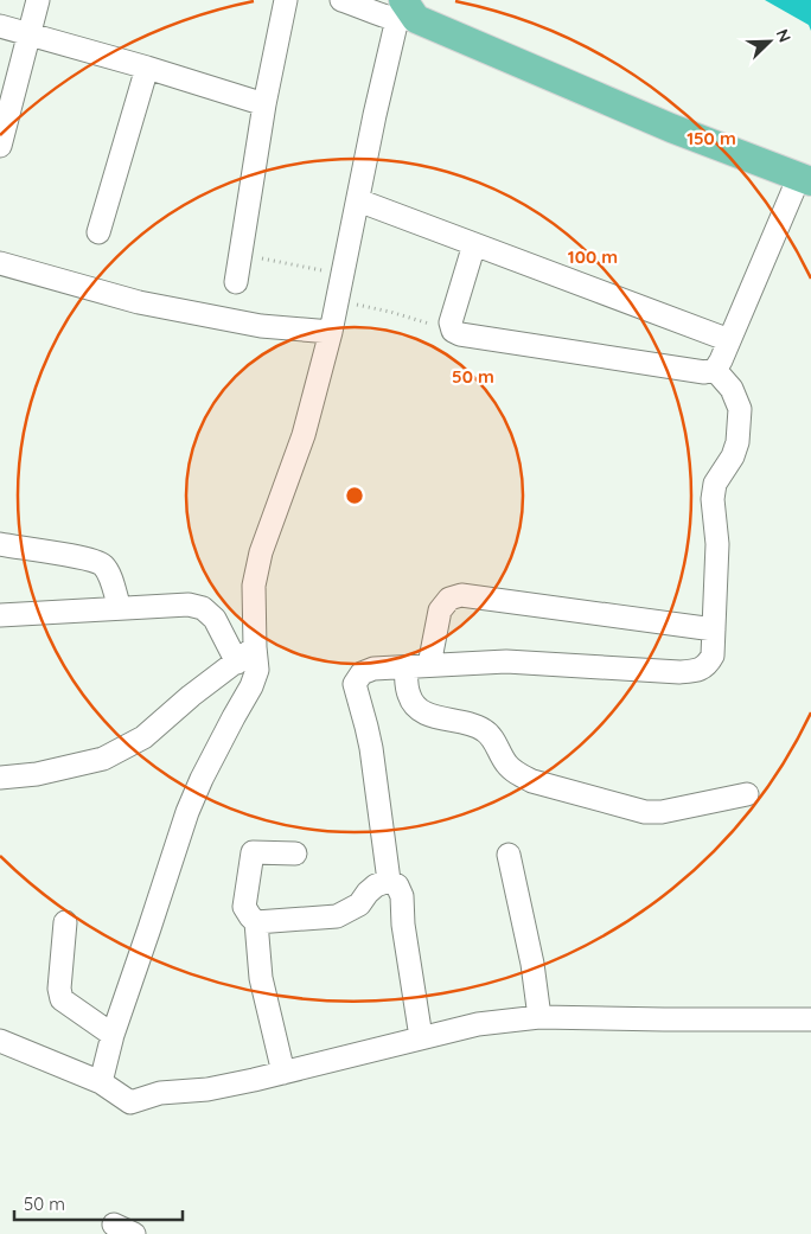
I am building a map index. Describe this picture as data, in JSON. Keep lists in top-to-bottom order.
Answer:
{
  "scale_bar": "50 m",
  "north": "top right",
  "rings": ["150 m", "100 m", "50 m"]
}
